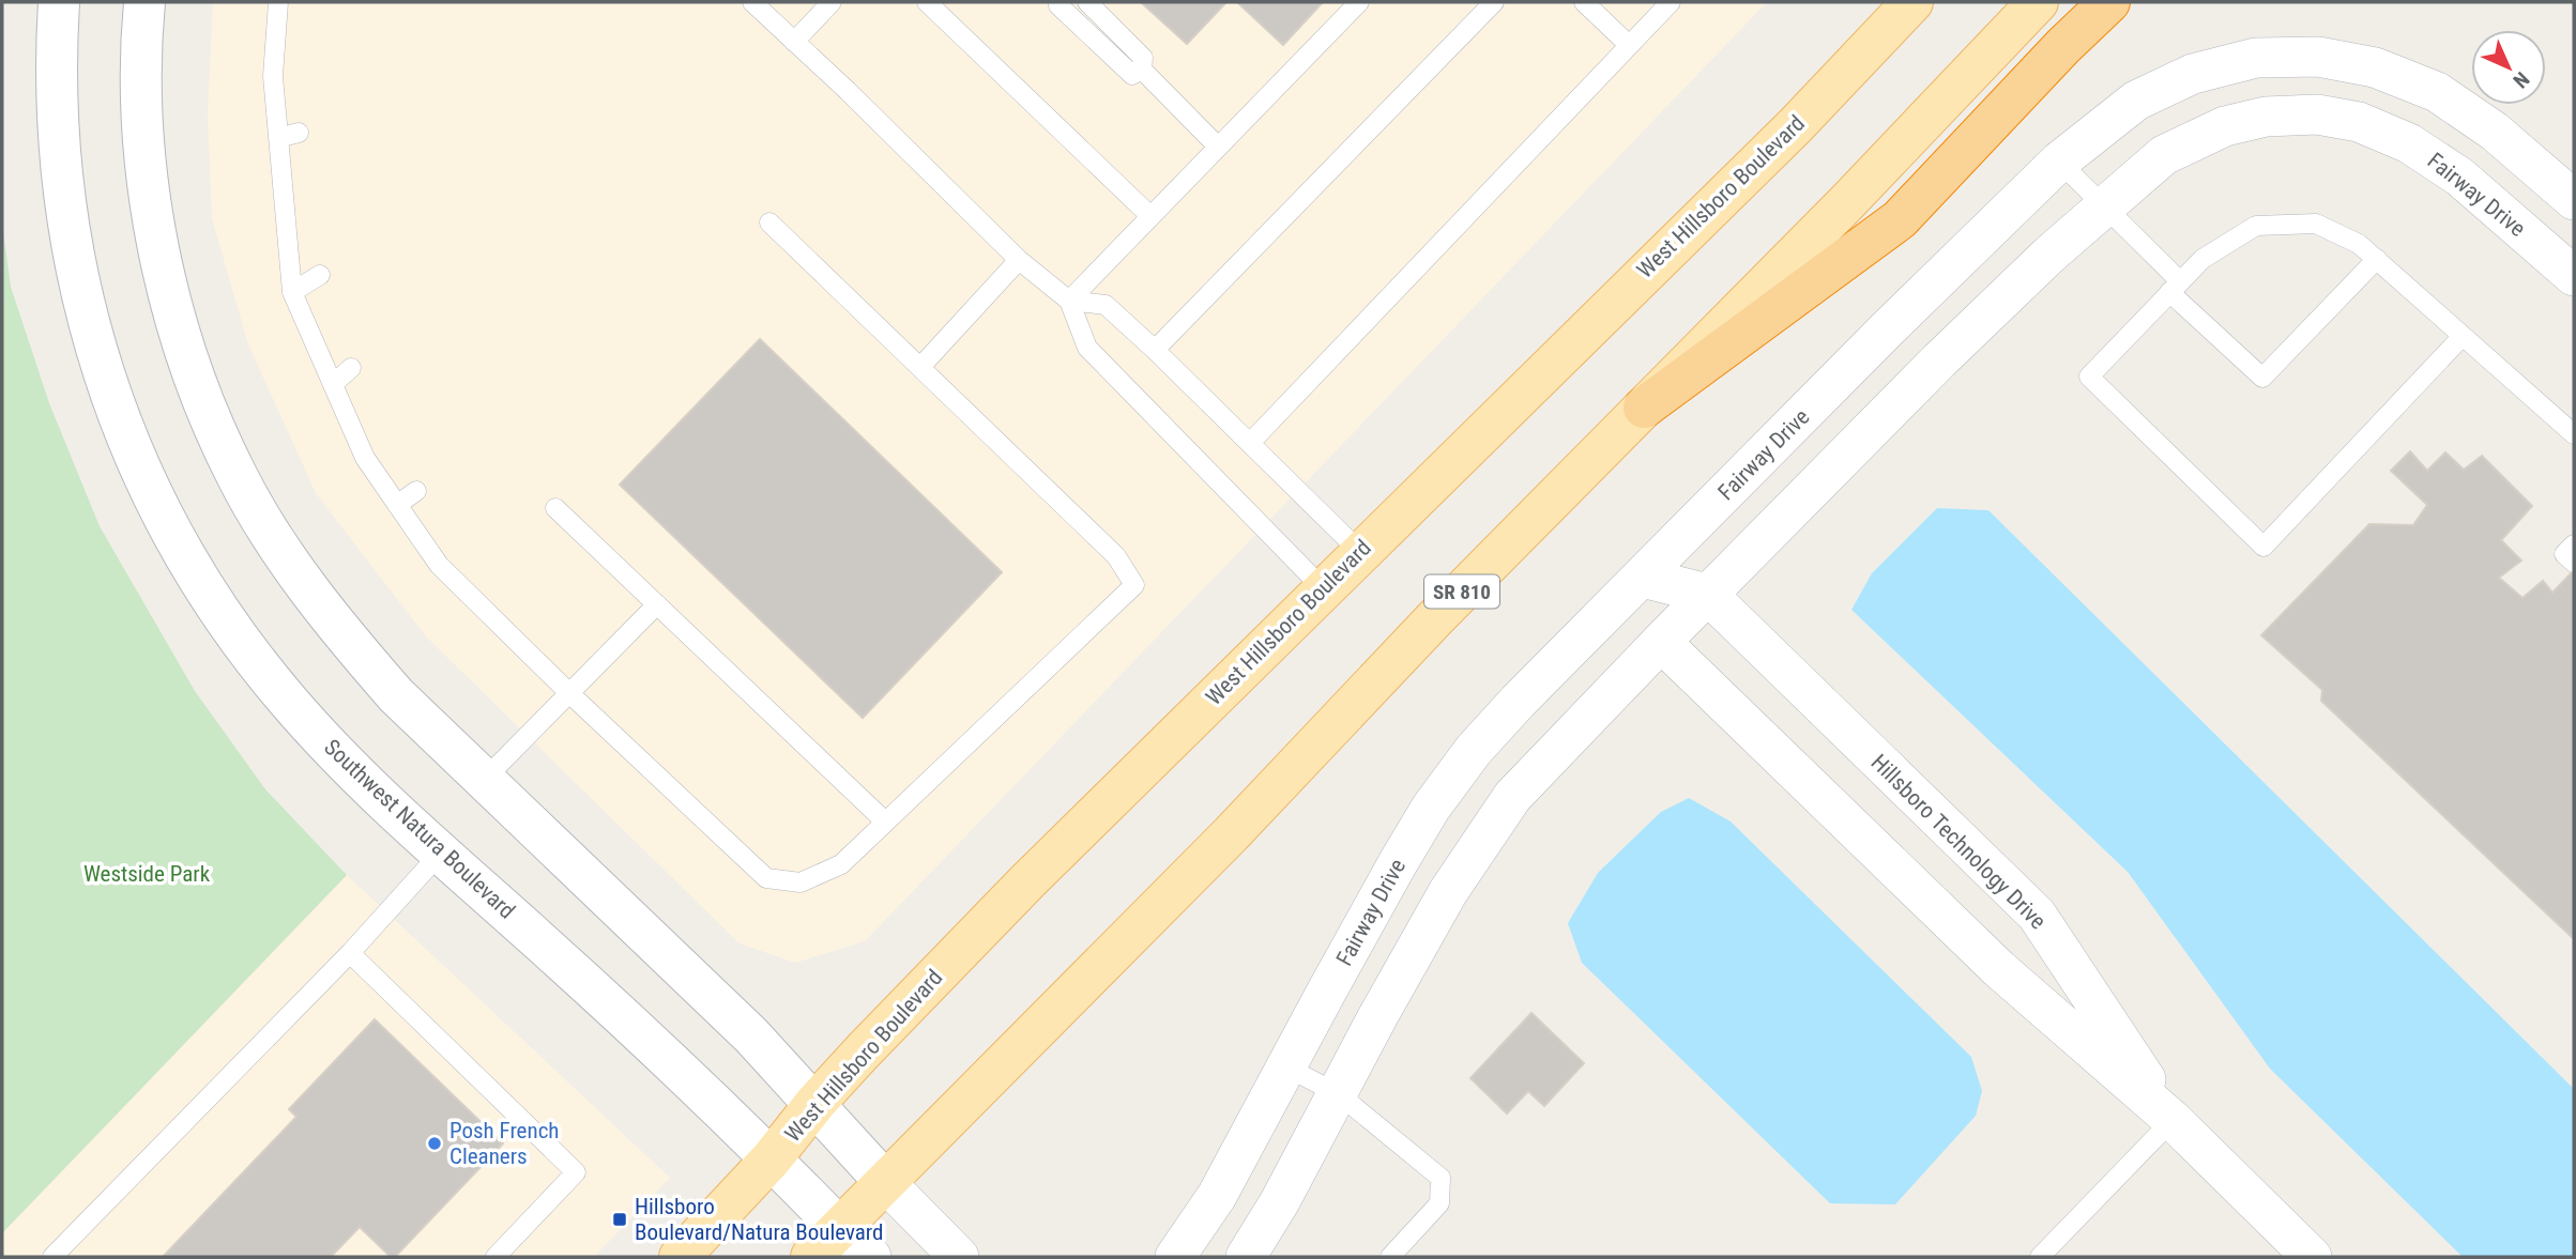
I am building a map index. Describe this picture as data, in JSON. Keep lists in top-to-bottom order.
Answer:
{
  "streets": {
    "main road": ["West Hillsboro Boulevard", "SR 810"],
    "street": ["Fairway Drive", "Southwest Natura Boulevard", "Hillsboro Technology Drive"]
  },
  "crossings": [
    ["Fairway Drive", "Hillsboro Technology Drive"],
    ["West Hillsboro Boulevard", "Southwest Natura Boulevard"],
    ["SR 810", "Southwest Natura Boulevard"]
  ],
  "parks": ["Westside Park"],
  "places": {
    "other": ["Posh French Cleaners"],
    "transit": ["Hillsboro Boulevard/Natura Boulevard"]
  },
  "north": "bottom right"
}
